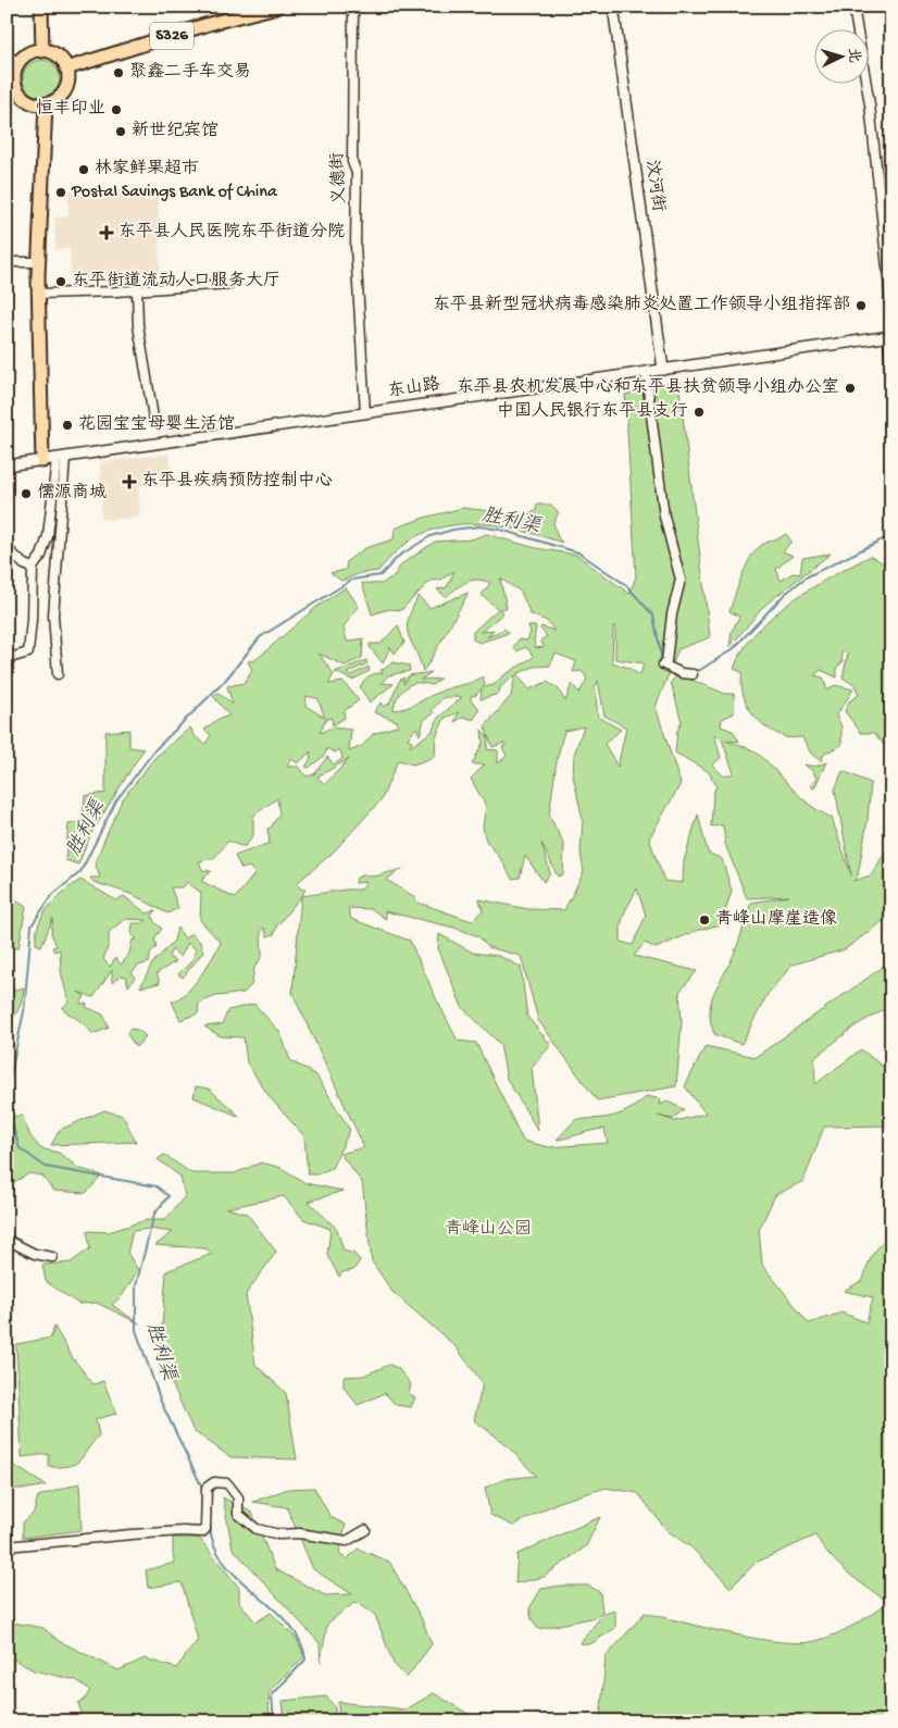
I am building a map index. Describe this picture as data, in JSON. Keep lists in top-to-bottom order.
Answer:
{
  "streets": {
    "main road": ["S326"],
    "street": ["义德街", "汶河街", "东山路"]
  },
  "crossings": [
    ["义德街", "东山路"],
    ["汶河街", "东山路"]
  ],
  "water": ["胜利渠"],
  "parks": ["青峰山公园"],
  "places": {
    "other": [
      "聚鑫二手车交易",
      "恒丰印业",
      "新世纪宾馆",
      "林家鲜果超市",
      "Postal Savings Bank of China",
      "东平街道流动人口服务大厅",
      "东平县新型冠状病毒感染肺炎处置工作领导小组指挥部",
      "东平县农机发展中心和东平县扶贫领导小组办公室",
      "中国人民银行东平县支行",
      "花园宝宝母婴生活馆",
      "儒源商城",
      "青峰山摩崖造像"
    ],
    "health": ["东平县人民医院东平街道分院", "东平县疾病预防控制中心"]
  },
  "north": "right"
}
